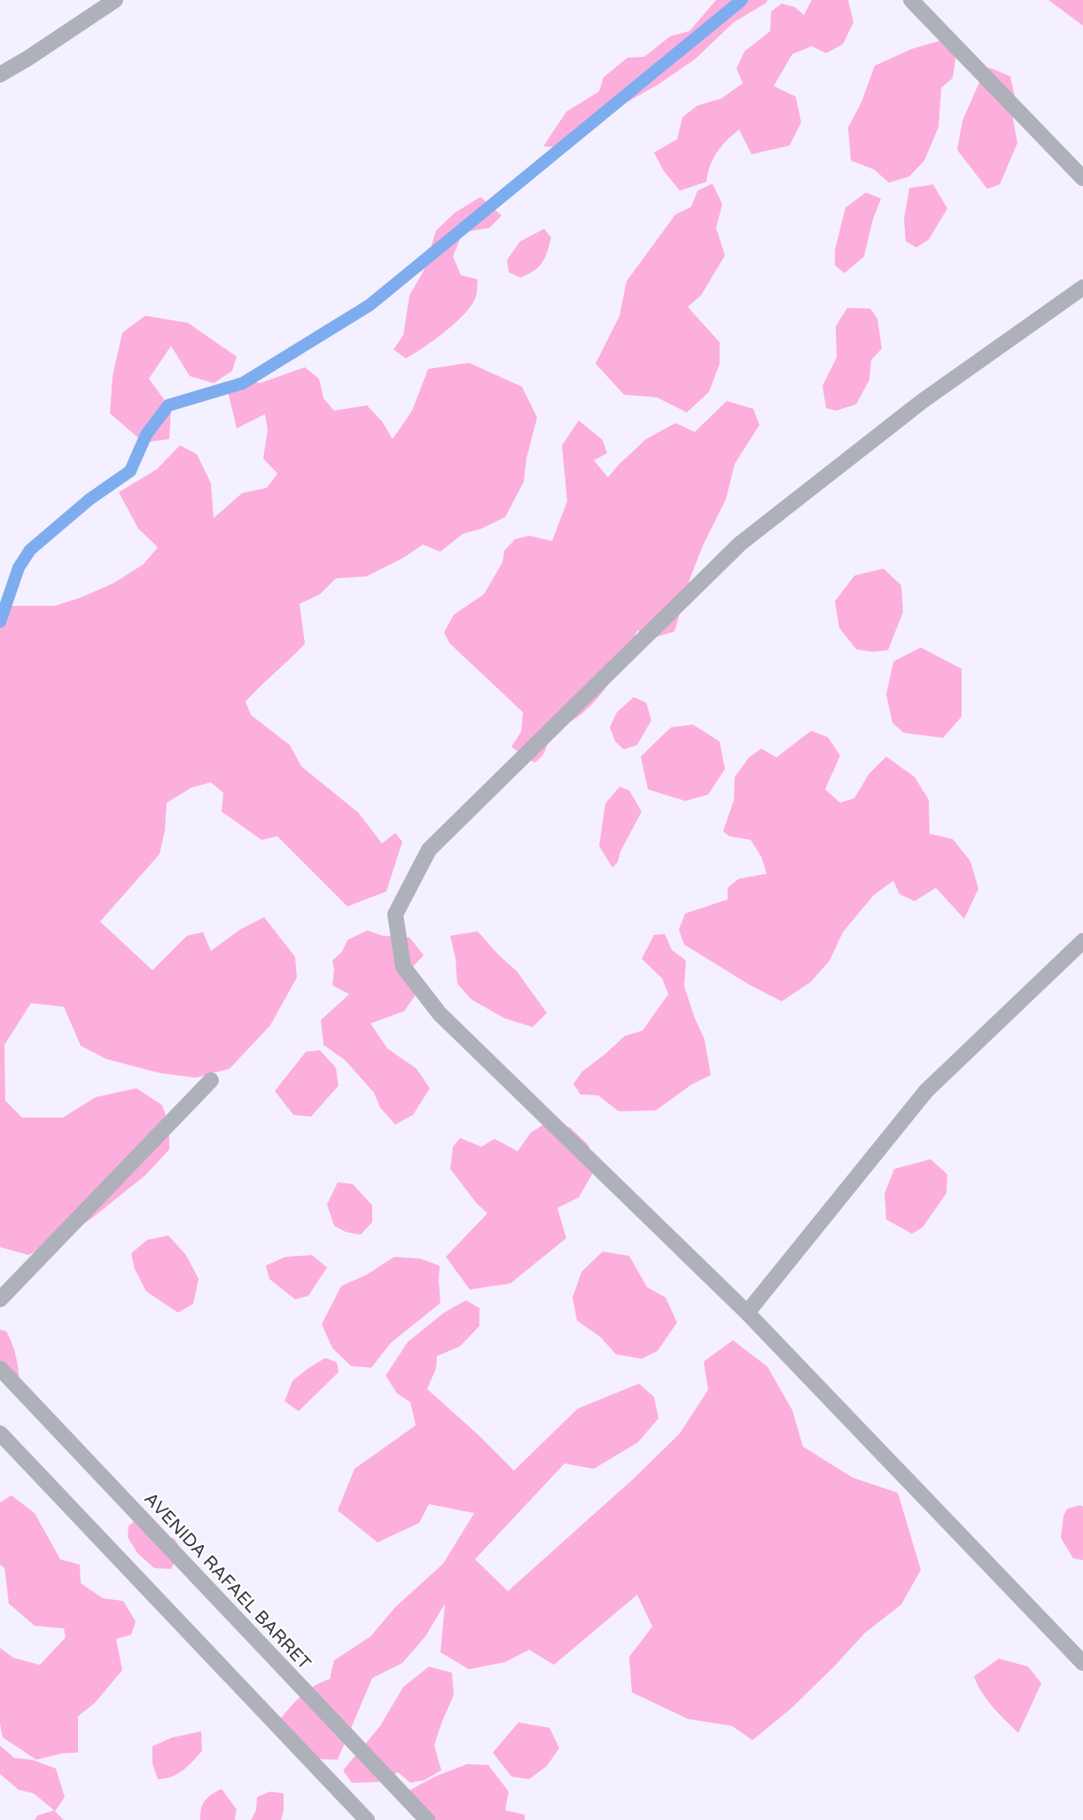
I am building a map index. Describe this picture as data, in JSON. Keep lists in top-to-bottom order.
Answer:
{
  "streets": {
    "street": ["AVENIDA RAFAEL BARRET"]
  }
}
